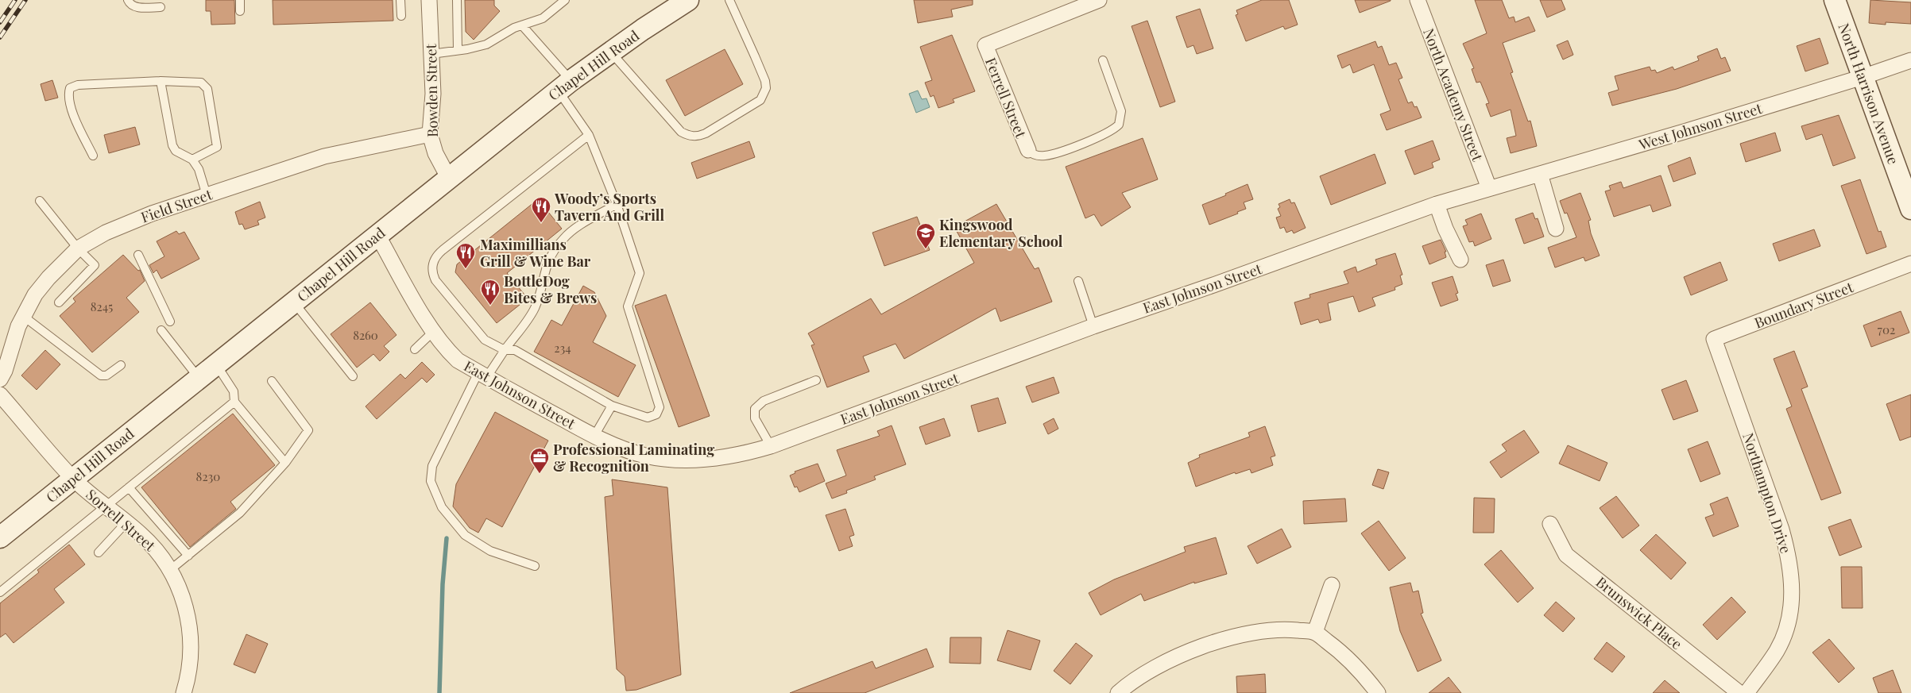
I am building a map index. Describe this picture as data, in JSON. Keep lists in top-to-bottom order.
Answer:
{
  "streets": {
    "main road": ["Chapel Hill Road", "North Harrison Avenue"],
    "street": [
      "Bowden Street",
      "North Academy Street",
      "Ferrell Street",
      "West Johnson Street",
      "Field Street",
      "East Johnson Street",
      "Boundary Street",
      "Northampton Drive",
      "Sorrell Street",
      "Brunswick Place"
    ]
  },
  "crossings": [
    ["Chapel Hill Road", "Bowden Street"],
    ["Chapel Hill Road", "East Johnson Street"],
    ["Chapel Hill Road", "Sorrell Street"],
    ["Bowden Street", "Field Street"],
    ["North Harrison Avenue", "West Johnson Street"],
    ["North Academy Street", "West Johnson Street"],
    ["North Academy Street", "East Johnson Street"],
    ["West Johnson Street", "East Johnson Street"],
    ["Boundary Street", "Northampton Drive"]
  ],
  "places": {
    "restaurant": ["Woody’s Sports Tavern And Grill", "Maximillians Grill & Wine Bar", "BottleDog Bites & Brews"],
    "school or university": ["Kingswood Elementary School"],
    "office": ["Professional Laminating & Recognition"]
  },
  "house_numbers": [
    "8245",
    "702",
    "8260",
    "234",
    "8230"
  ]
}
